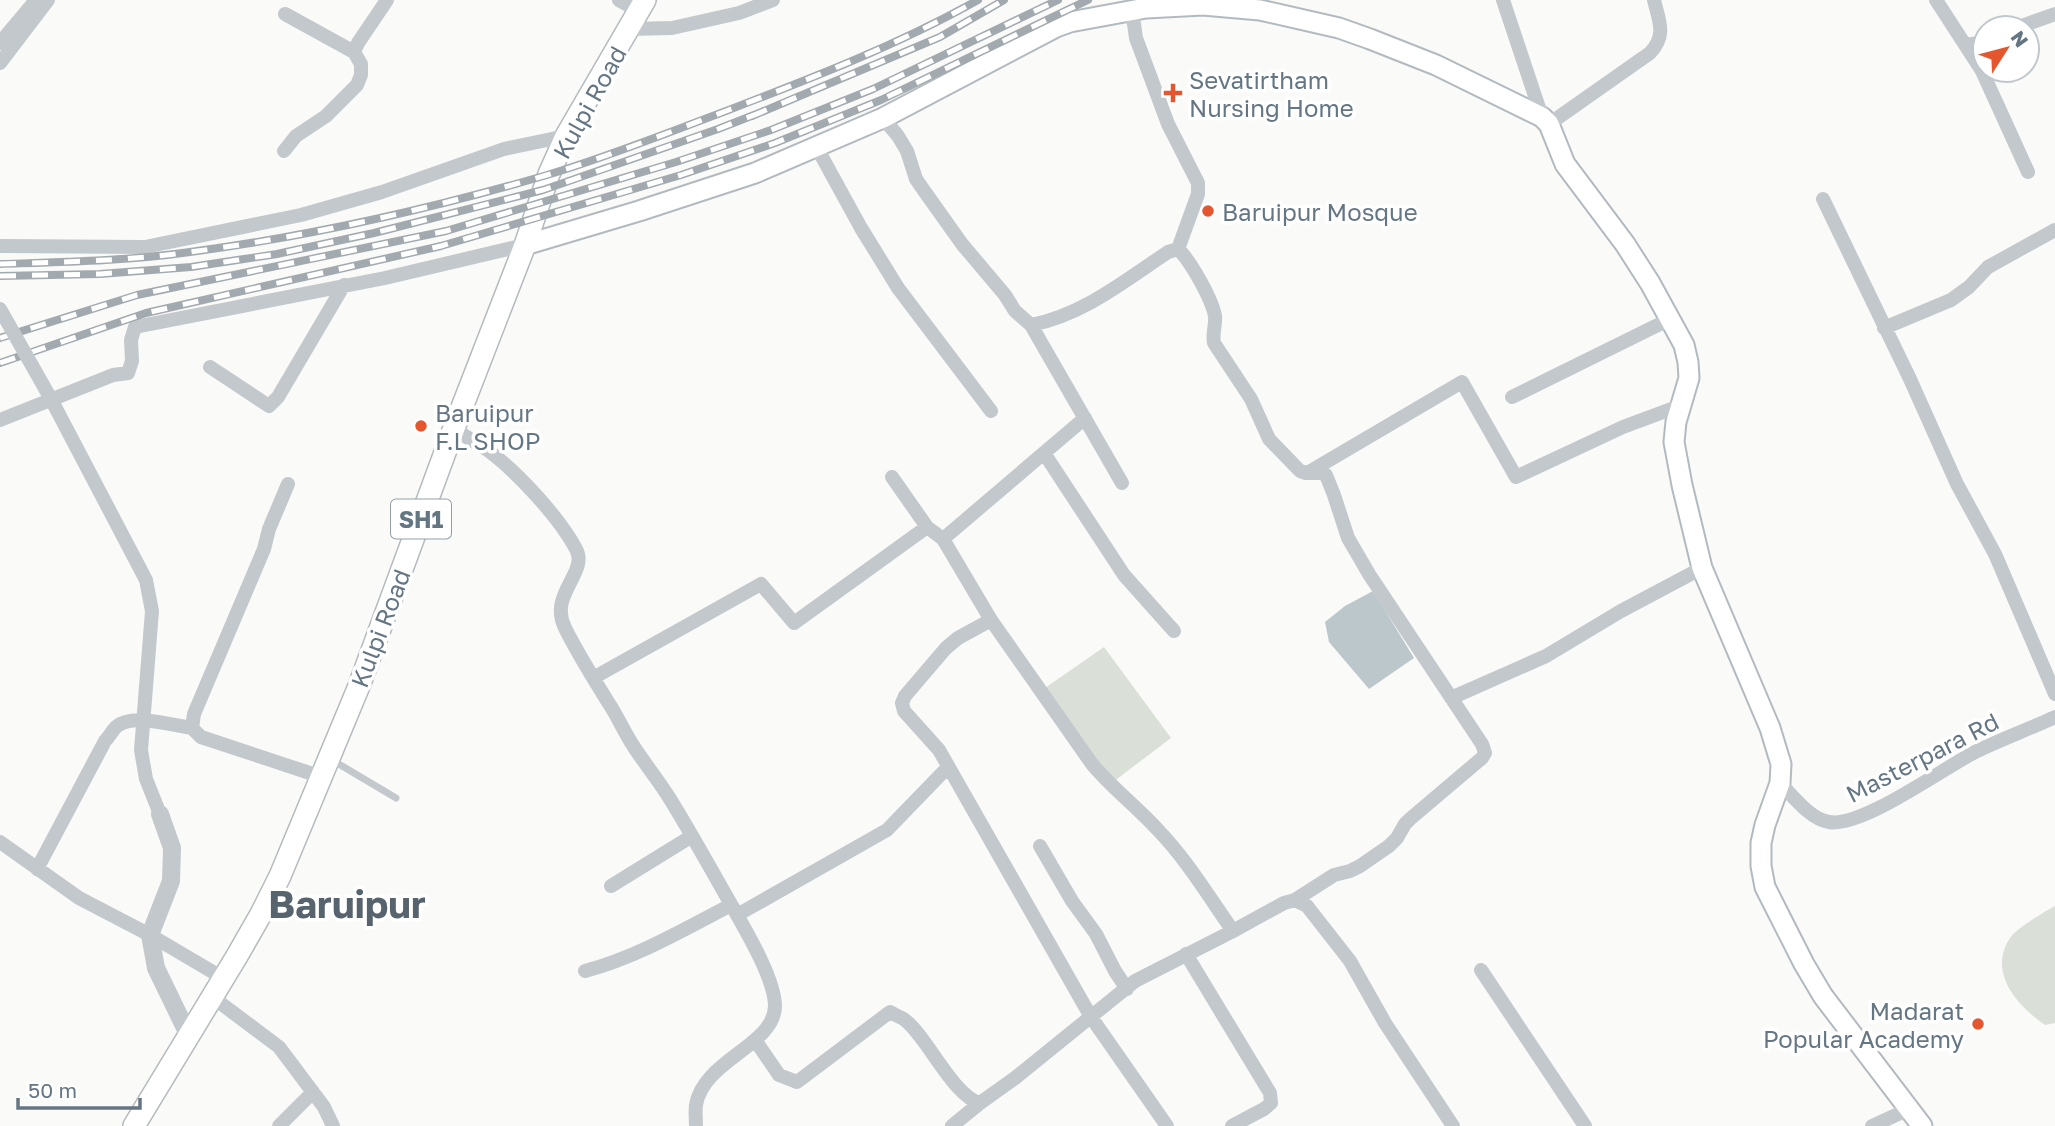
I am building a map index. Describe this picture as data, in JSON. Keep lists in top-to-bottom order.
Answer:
{
  "streets": {
    "main road": ["Kulpi Road", "SH1"],
    "street": ["Masterpara Rd"]
  },
  "districts": ["Baruipur"],
  "places": {
    "health": ["Sevatirtham Nursing Home"],
    "other": ["Baruipur Mosque", "Baruipur F.L SHOP", "Madarat Popular Academy"]
  },
  "scale_bar": "50 m",
  "north": "top right"
}
